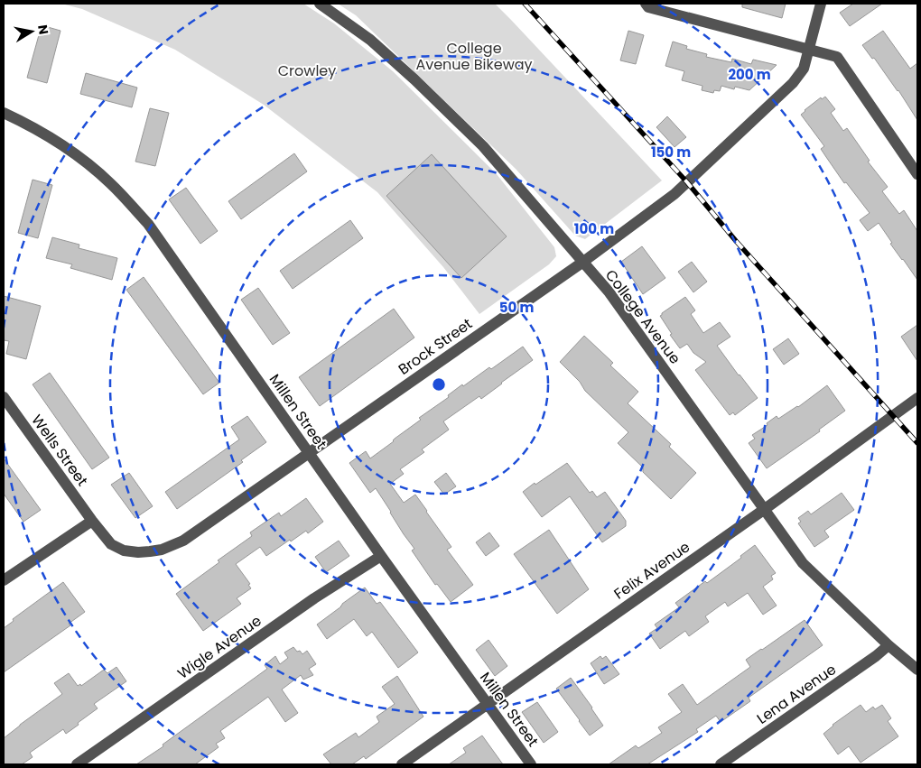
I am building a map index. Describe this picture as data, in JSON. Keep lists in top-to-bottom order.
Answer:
{
  "streets": {
    "street": [
      "College Avenue",
      "Brock Street",
      "Millen Street",
      "Wells Street",
      "Felix Avenue",
      "Wigle Avenue",
      "Lena Avenue"
    ]
  },
  "crossings": [
    ["College Avenue", "Brock Street"],
    ["College Avenue", "Felix Avenue"],
    ["College Avenue", "Lena Avenue"],
    ["Brock Street", "Millen Street"],
    ["Brock Street", "Wells Street"],
    ["Millen Street", "Felix Avenue"],
    ["Millen Street", "Wigle Avenue"]
  ],
  "parks": ["College Avenue Bikeway", "Crowley"],
  "north": "right",
  "rings": [
    "200 m",
    "150 m",
    "100 m",
    "50 m"
  ]
}
